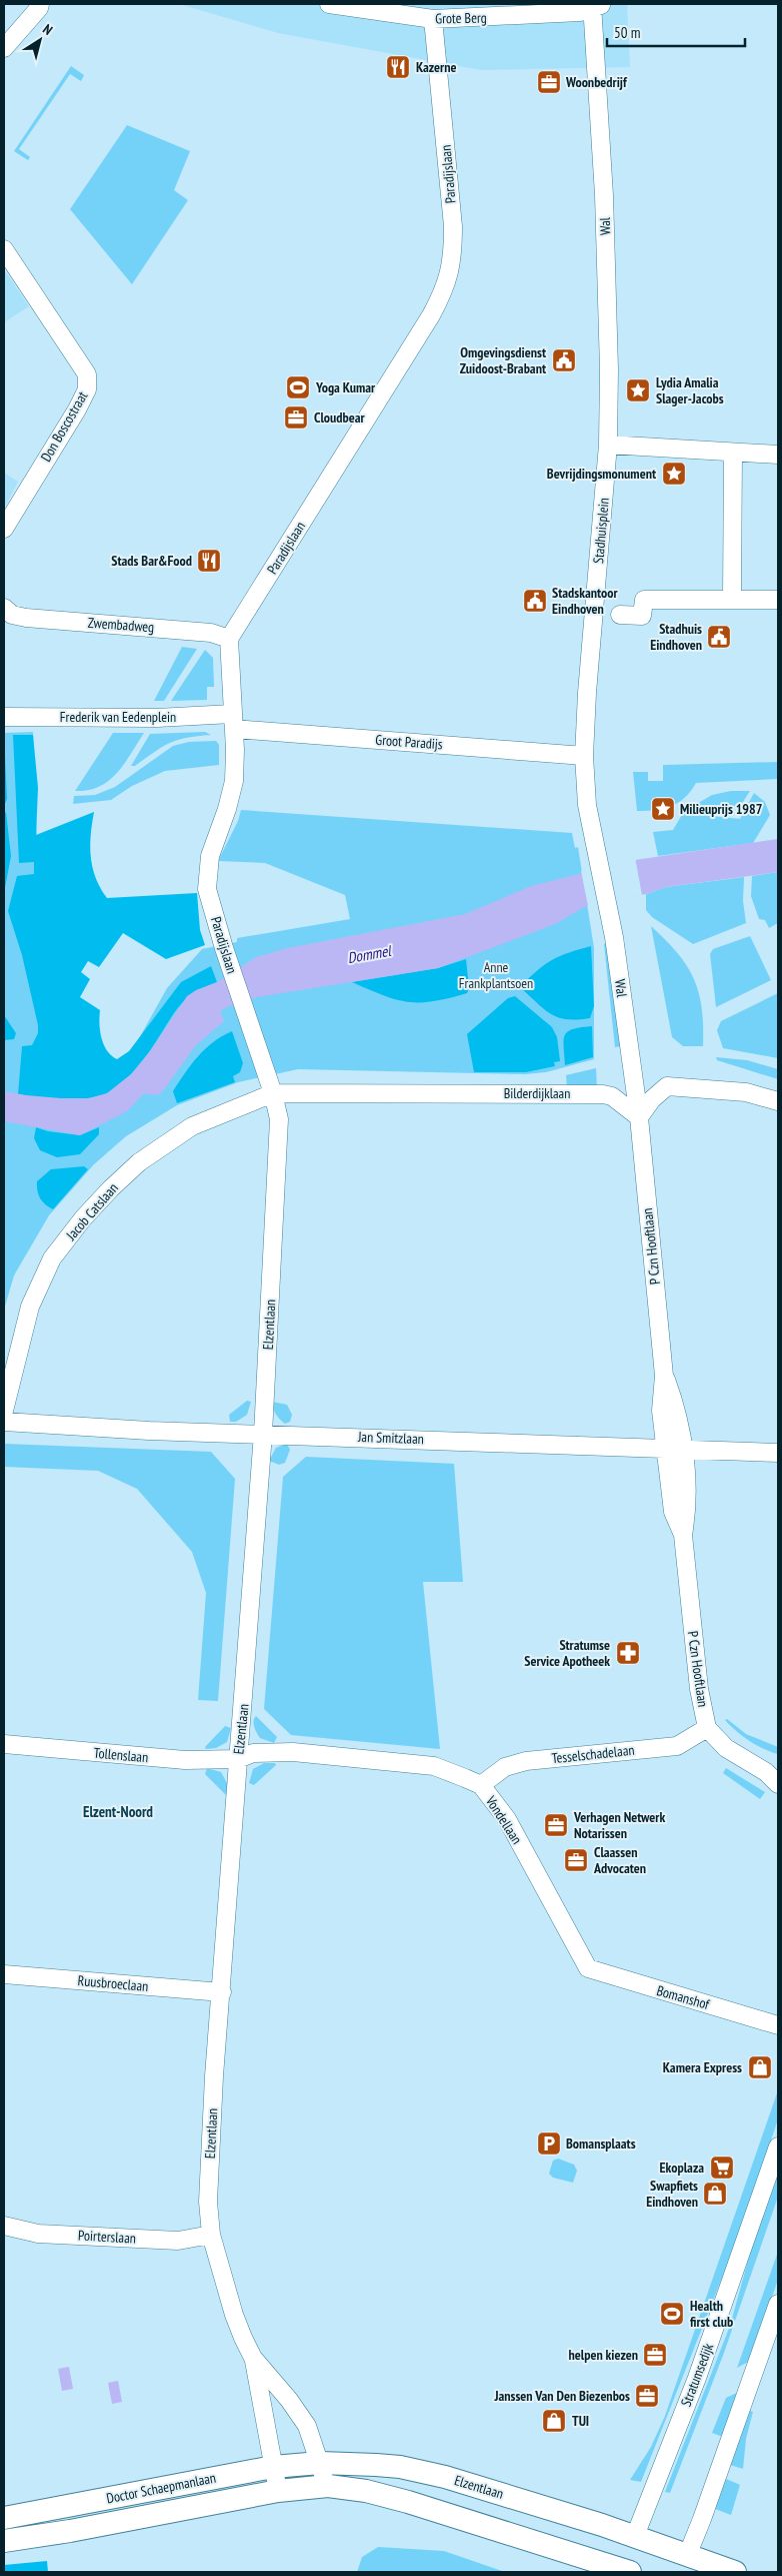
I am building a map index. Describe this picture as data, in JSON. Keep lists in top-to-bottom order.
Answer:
{
  "streets": {
    "main road": ["Elzentlaan", "Stratumsedijk", "Doctor Schaepmanlaan"],
    "street": [
      "Grote Berg",
      "Paradijslaan",
      "Wal",
      "Don Boscostraat",
      "Stadhuisplein",
      "Zwembadweg",
      "Frederik van Eedenplein",
      "Groot Paradijs",
      "Bilderdijklaan",
      "Jacob Catslaan",
      "P Czn Hooftlaan",
      "Jan Smitzlaan",
      "Tesselschadelaan",
      "Tollenslaan",
      "Vondellaan",
      "Ruusbroeclaan",
      "Bomanshof",
      "Poirterslaan"
    ]
  },
  "crossings": [
    ["Grote Berg", "Paradijslaan"],
    ["Grote Berg", "Wal"],
    ["Paradijslaan", "Zwembadweg"],
    ["Paradijslaan", "Frederik van Eedenplein"],
    ["Paradijslaan", "Groot Paradijs"],
    ["Paradijslaan", "Bilderdijklaan"],
    ["Paradijslaan", "Jacob Catslaan"],
    ["Paradijslaan", "Elzentlaan"],
    ["Wal", "Stadhuisplein"],
    ["Wal", "Bilderdijklaan"],
    ["Wal", "P Czn Hooftlaan"],
    ["Stadhuisplein", "Groot Paradijs"],
    ["Frederik van Eedenplein", "Groot Paradijs"],
    ["Bilderdijklaan", "Jacob Catslaan"],
    ["Bilderdijklaan", "P Czn Hooftlaan"],
    ["Bilderdijklaan", "Elzentlaan"],
    ["Jacob Catslaan", "Elzentlaan"],
    ["P Czn Hooftlaan", "Jan Smitzlaan"],
    ["P Czn Hooftlaan", "Tesselschadelaan"],
    ["Elzentlaan", "Jan Smitzlaan"],
    ["Elzentlaan", "Tollenslaan"],
    ["Elzentlaan", "Vondellaan"],
    ["Elzentlaan", "Ruusbroeclaan"],
    ["Elzentlaan", "Poirterslaan"],
    ["Elzentlaan", "Stratumsedijk"],
    ["Elzentlaan", "Doctor Schaepmanlaan"],
    ["Tesselschadelaan", "Vondellaan"],
    ["Tollenslaan", "Vondellaan"],
    ["Vondellaan", "Bomanshof"]
  ],
  "districts": ["Elzent-Noord"],
  "water": ["Dommel"],
  "parks": ["Anne Frankplantsoen"],
  "places": {
    "restaurant": ["Kazerne", "Stads Bar&Food"],
    "office": [
      "Woonbedrijf",
      "Cloudbear",
      "Verhagen Netwerk Notarissen",
      "Claassen Advocaten",
      "helpen kiezen",
      "Janssen Van Den Biezenbos"
    ],
    "public building": ["Omgevingsdienst Zuidoost-Brabant", "Stadskantoor Eindhoven", "Stadhuis Eindhoven"],
    "sports": ["Yoga Kumar", "Health first club"],
    "place": ["Lydia Amalia Slager-Jacobs", "Bevrijdingsmonument", "Milieuprijs 1987"],
    "pharmacy": ["Stratumse Service Apotheek"],
    "shop": ["Kamera Express", "Swapfiets Eindhoven", "TUI"],
    "parking": ["Bomansplaats"],
    "supermarket": ["Ekoplaza"]
  },
  "scale_bar": "50 m",
  "north": "top right"
}
